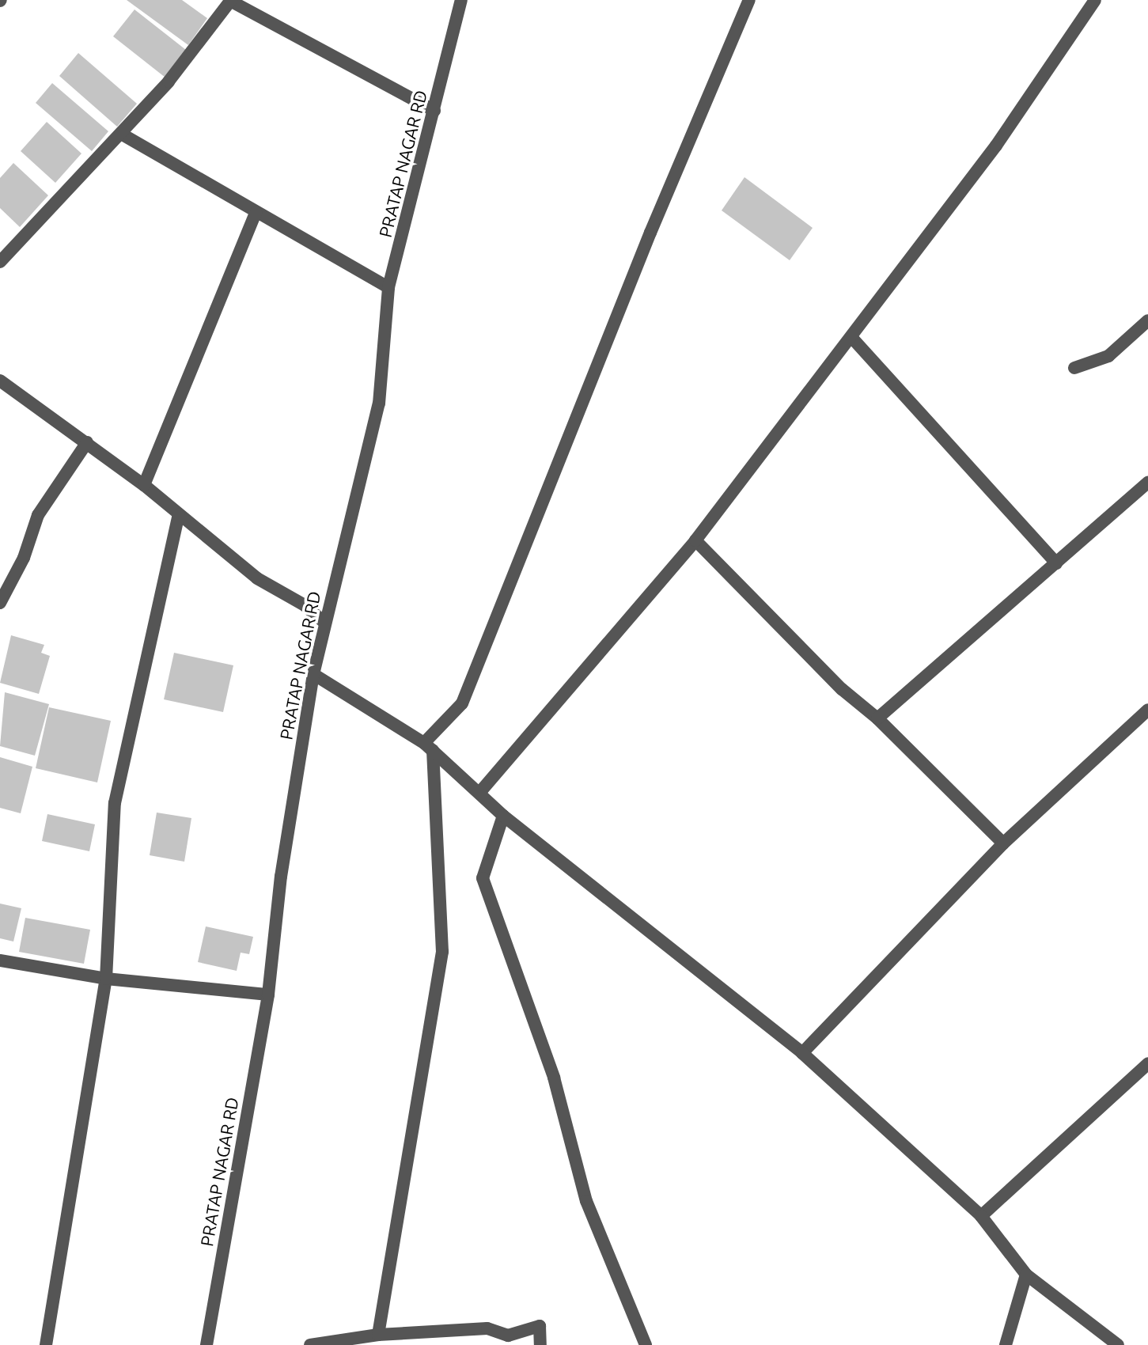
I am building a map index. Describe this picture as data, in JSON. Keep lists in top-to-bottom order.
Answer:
{
  "streets": {
    "street": ["PRATAP NAGAR RD"]
  }
}
